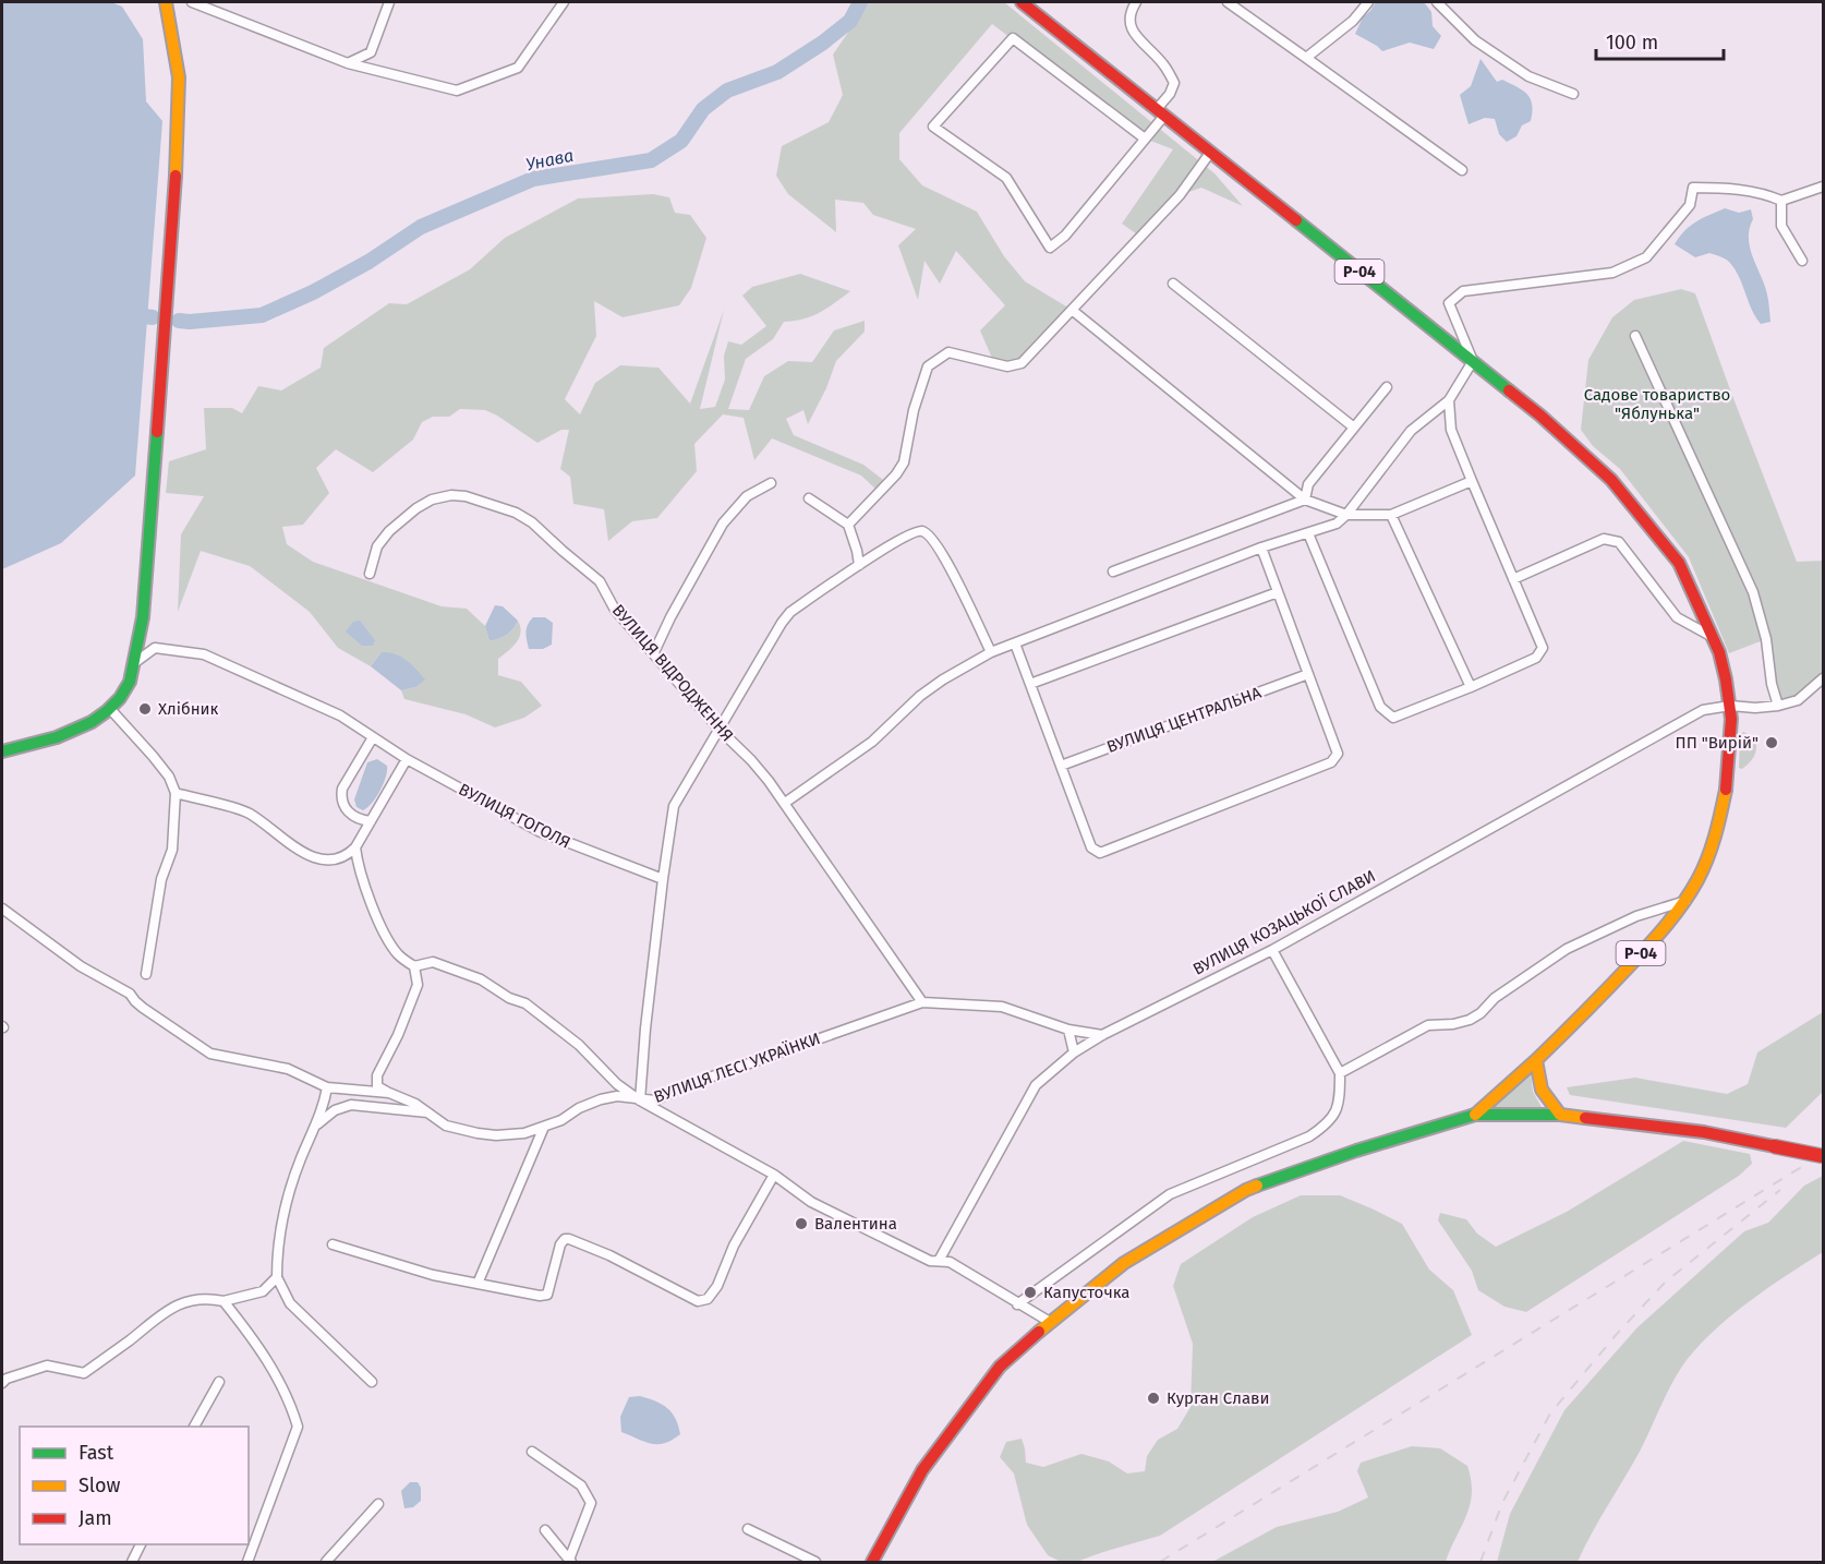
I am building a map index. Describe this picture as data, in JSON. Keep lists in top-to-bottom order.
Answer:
{
  "streets": {
    "main road": ["Р-04"],
    "street": [
      "ВУЛИЦЯ ВІДРОДЖЕННЯ",
      "ВУЛИЦЯ ЦЕНТРАЛЬНА",
      "ВУЛИЦЯ ГОГОЛЯ",
      "ВУЛИЦЯ КОЗАЦЬКОЇ СЛАВИ",
      "ВУЛИЦЯ ЛЕСІ УКРАЇНКИ"
    ]
  },
  "crossings": [
    ["Р-04", "ВУЛИЦЯ КОЗАЦЬКОЇ СЛАВИ"],
    ["ВУЛИЦЯ ВІДРОДЖЕННЯ", "ВУЛИЦЯ ЛЕСІ УКРАЇНКИ"],
    ["ВУЛИЦЯ КОЗАЦЬКОЇ СЛАВИ", "ВУЛИЦЯ ЛЕСІ УКРАЇНКИ"]
  ],
  "water": ["Унава"],
  "parks": ["Садове товариство \"Яблунька\""],
  "places": [
    "Хлібник",
    "ПП \"Вирій\"",
    "Валентина",
    "Капусточка",
    "Курган Слави"
  ],
  "legend": ["Fast", "Slow", "Jam"],
  "scale_bar": "100 m"
}
